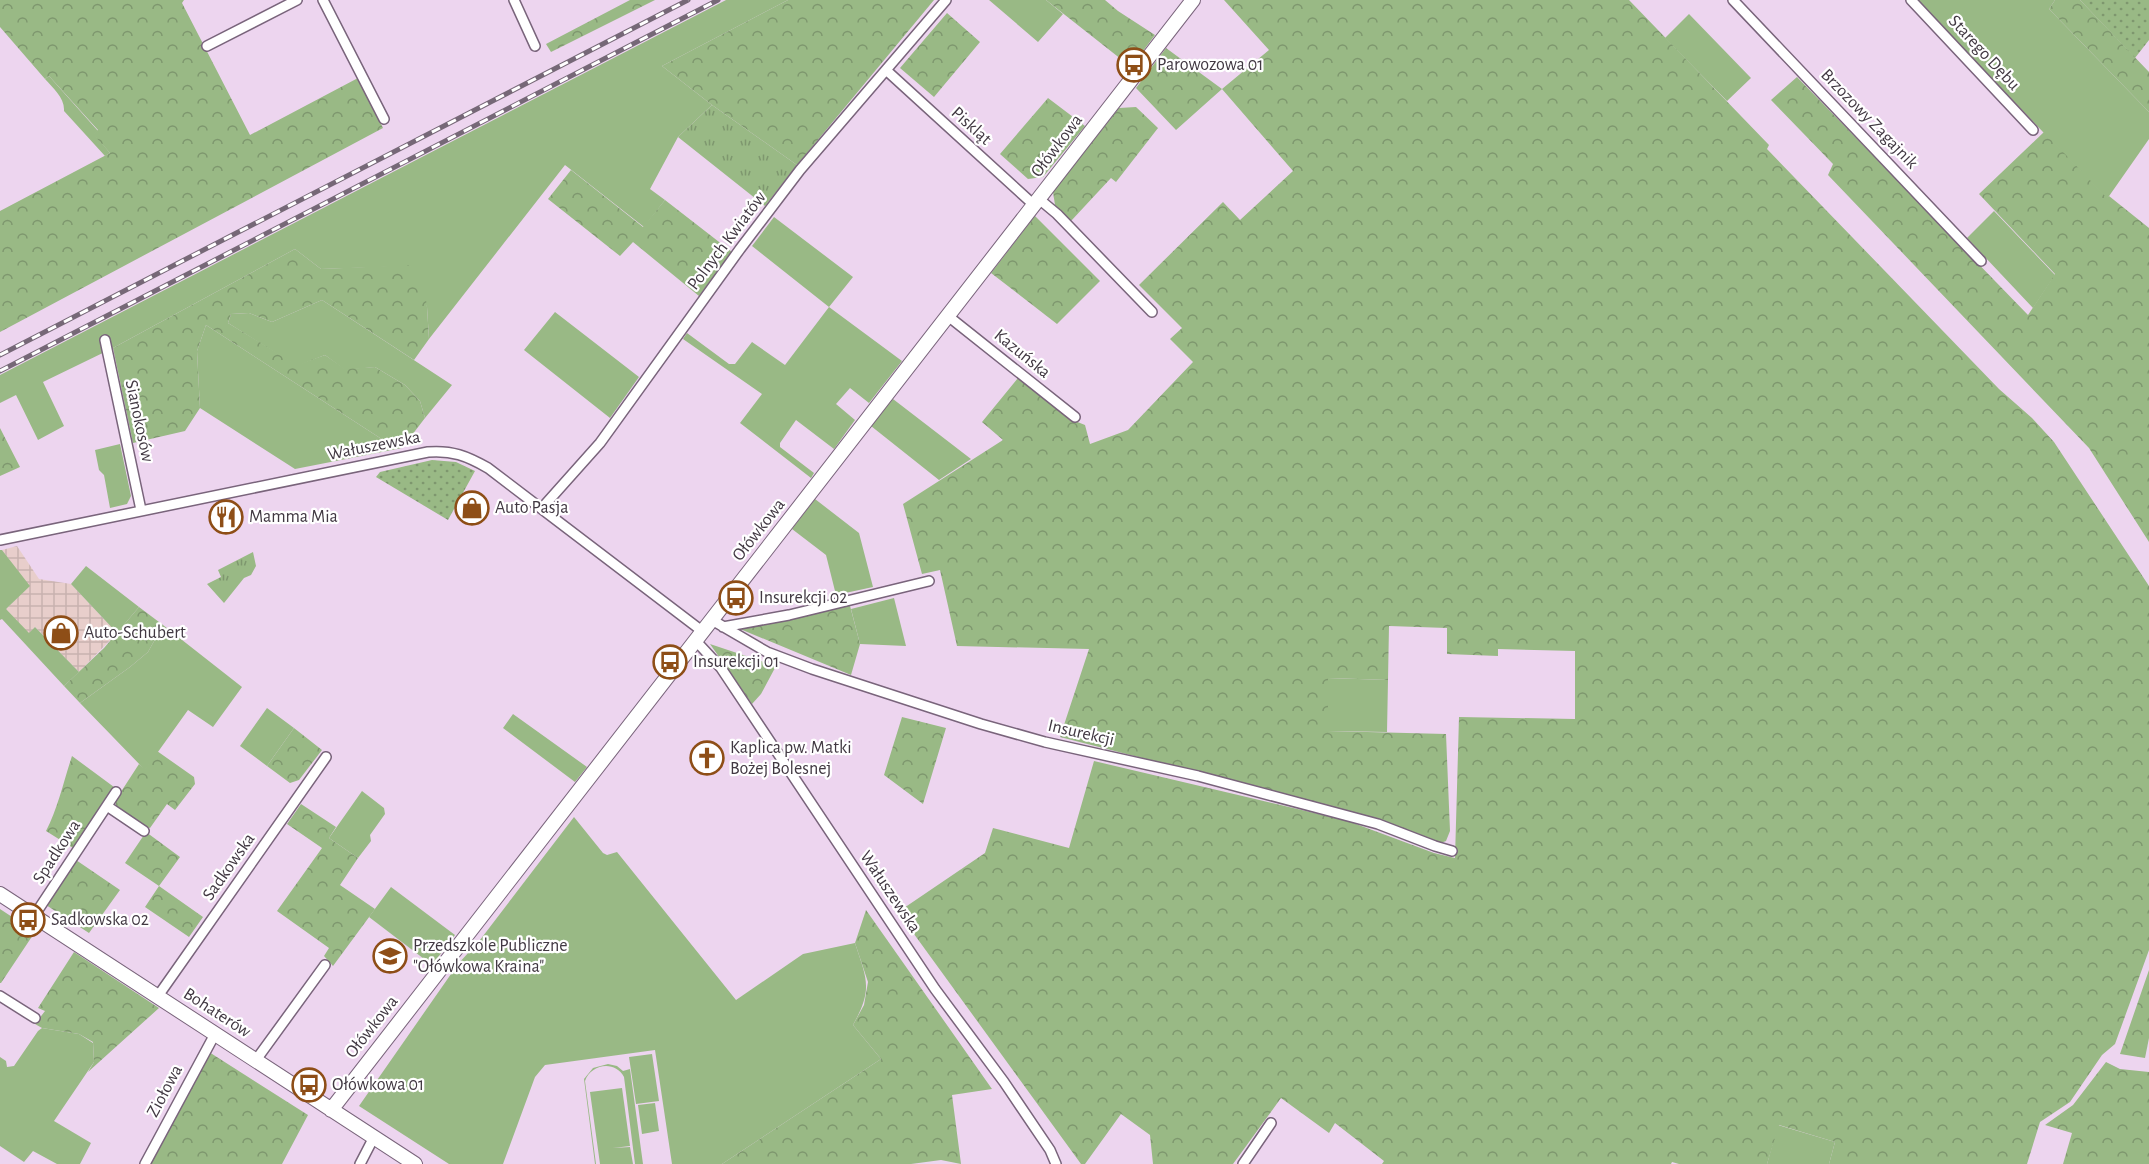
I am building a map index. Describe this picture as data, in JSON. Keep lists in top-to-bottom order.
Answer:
{
  "streets": {
    "street": [
      "Starego Dębu",
      "Brzozowy Zagajnik",
      "Piskląt",
      "Ołówkowa",
      "Polnych Kwiatów",
      "Kazuńska",
      "Sianokosów",
      "Wałuszewska",
      "Insurekcji",
      "Spadkowa",
      "Sadkowska",
      "Bohaterów",
      "Ziołowa"
    ]
  },
  "crossings": [
    ["Piskląt", "Ołówkowa"],
    ["Piskląt", "Polnych Kwiatów"],
    ["Ołówkowa", "Kazuńska"],
    ["Ołówkowa", "Wałuszewska"],
    ["Ołówkowa", "Insurekcji"],
    ["Ołówkowa", "Bohaterów"],
    ["Polnych Kwiatów", "Wałuszewska"],
    ["Sianokosów", "Wałuszewska"],
    ["Wałuszewska", "Insurekcji"],
    ["Spadkowa", "Bohaterów"],
    ["Sadkowska", "Bohaterów"],
    ["Bohaterów", "Ziołowa"]
  ],
  "places": {
    "bus stop": [
      "Parowozowa 01",
      "Insurekcji 02",
      "Insurekcji 01",
      "Sadkowska 02",
      "Ołówkowa 01"
    ],
    "shop": ["Auto Pasja", "Auto-Schubert"],
    "restaurant": ["Mamma Mia"],
    "church": ["Kaplica pw. Matki Bożej Bolesnej"],
    "school or university": ["Przedszkole Publiczne \"Ołówkowa Kraina\""]
  }
}
